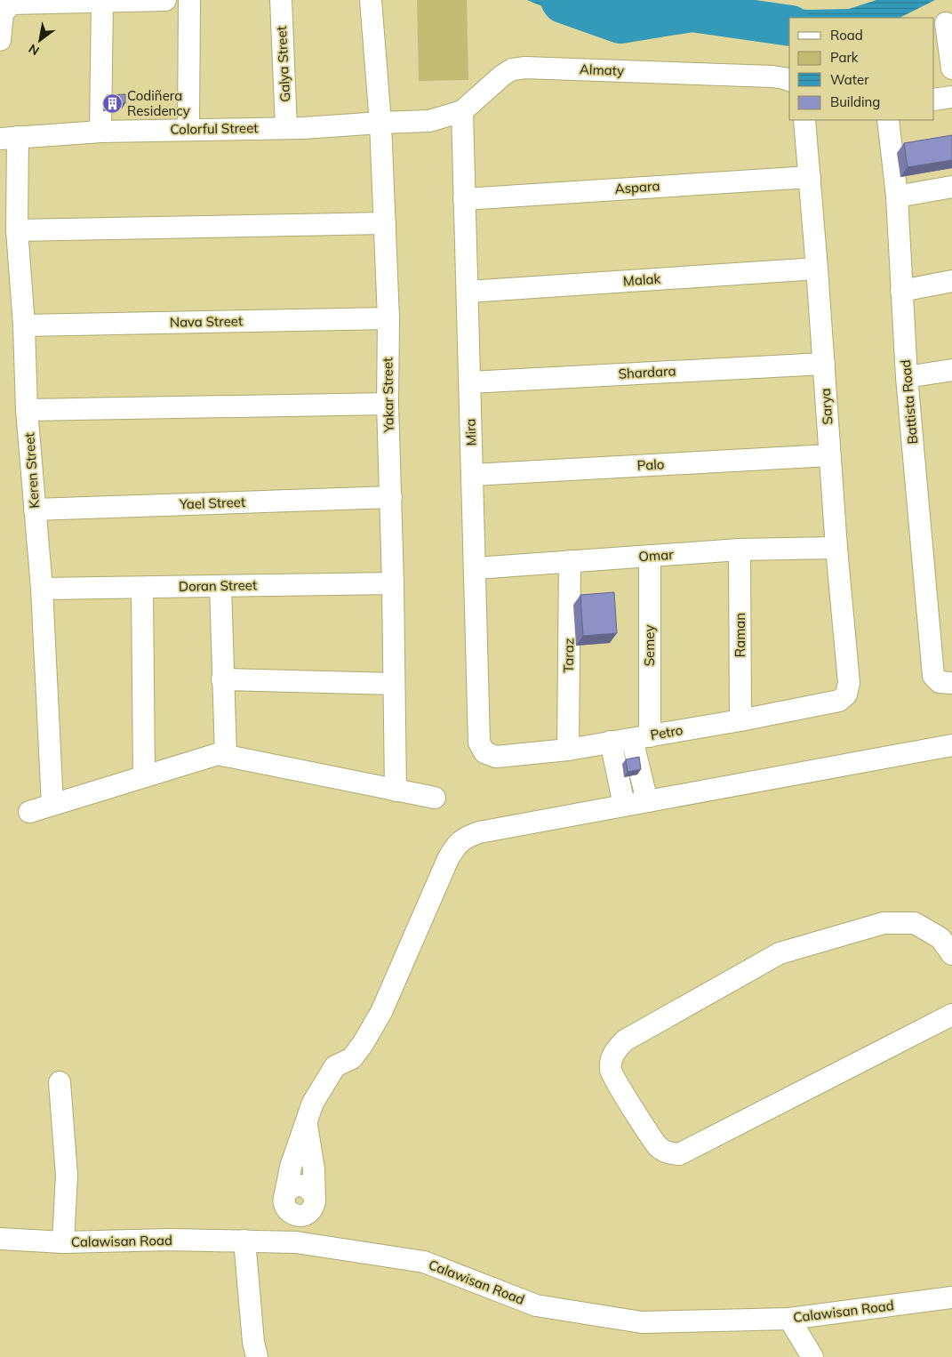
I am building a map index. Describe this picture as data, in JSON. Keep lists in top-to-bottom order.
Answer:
{
  "streets": {
    "street": [
      "Galya Street",
      "Almaty",
      "Colorful Street",
      "Aspara",
      "Malak",
      "Nava Street",
      "Shardara",
      "Yakar Street",
      "Battista Road",
      "Sarya",
      "Mira",
      "Palo",
      "Keren Street",
      "Yael Street",
      "Omar",
      "Doran Street",
      "Raman",
      "Semey",
      "Taraz",
      "Petro",
      "Calawisan Road"
    ]
  },
  "crossings": [
    ["Galya Street", "Colorful Street"],
    ["Almaty", "Colorful Street"],
    ["Almaty", "Mira"],
    ["Colorful Street", "Yakar Street"],
    ["Colorful Street", "Keren Street"],
    ["Aspara", "Sarya"],
    ["Aspara", "Mira"],
    ["Malak", "Sarya"],
    ["Malak", "Mira"],
    ["Nava Street", "Yakar Street"],
    ["Nava Street", "Keren Street"],
    ["Shardara", "Sarya"],
    ["Shardara", "Mira"],
    ["Yakar Street", "Yael Street"],
    ["Yakar Street", "Doran Street"],
    ["Sarya", "Palo"],
    ["Sarya", "Omar"],
    ["Sarya", "Petro"],
    ["Mira", "Palo"],
    ["Mira", "Omar"],
    ["Mira", "Petro"],
    ["Keren Street", "Yael Street"],
    ["Keren Street", "Doran Street"],
    ["Omar", "Raman"],
    ["Omar", "Semey"],
    ["Omar", "Taraz"],
    ["Raman", "Petro"],
    ["Semey", "Petro"],
    ["Taraz", "Petro"]
  ],
  "places": {
    "building": ["Codiñera Residency"]
  },
  "legend": [
    "Road",
    "Park",
    "Water",
    "Building"
  ],
  "north": "bottom left"
}
